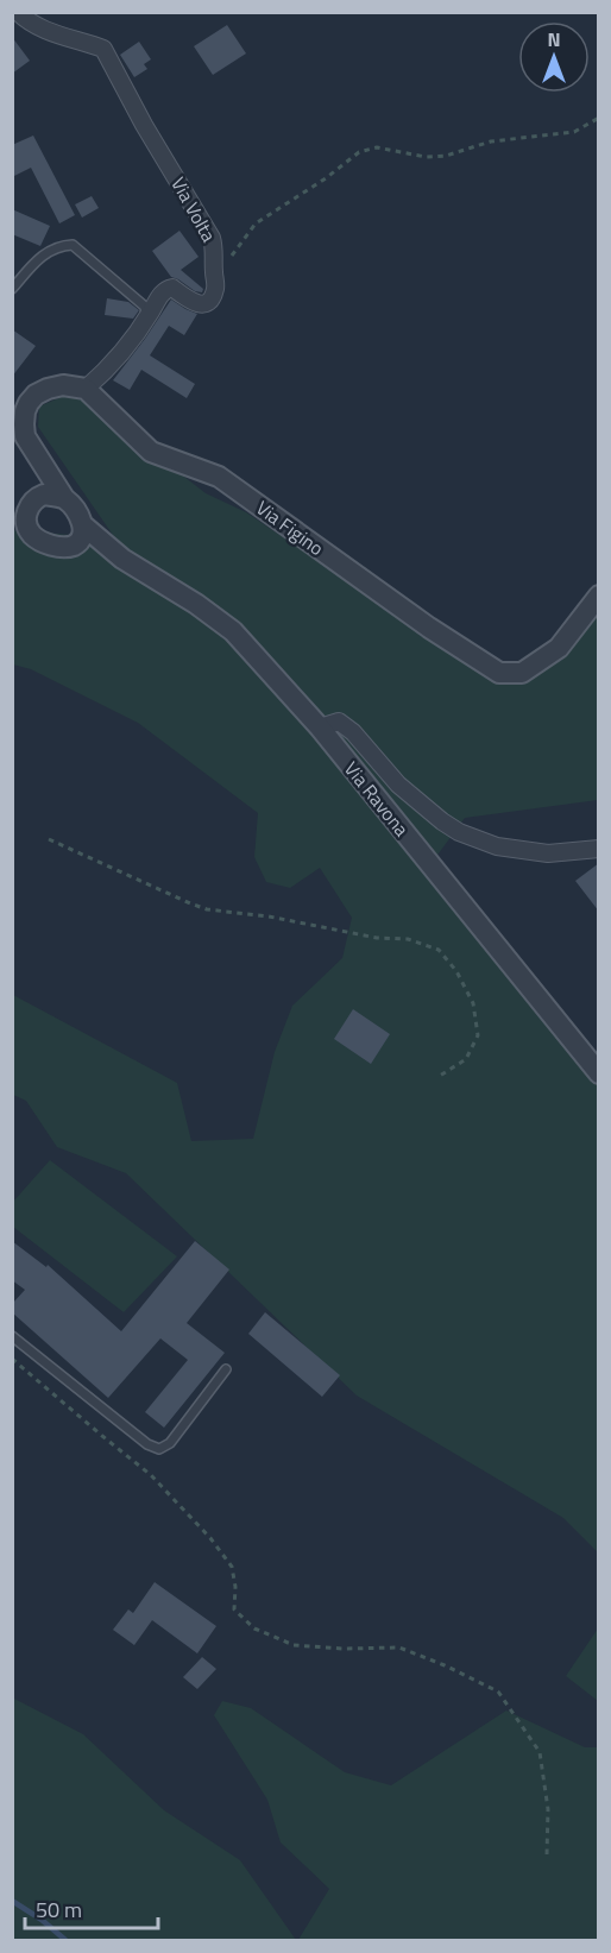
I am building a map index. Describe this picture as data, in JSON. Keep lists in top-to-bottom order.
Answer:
{
  "streets": {
    "street": ["Via Volta", "Via Figino", "Via Ravona"]
  },
  "scale_bar": "50 m",
  "north": "top"
}
